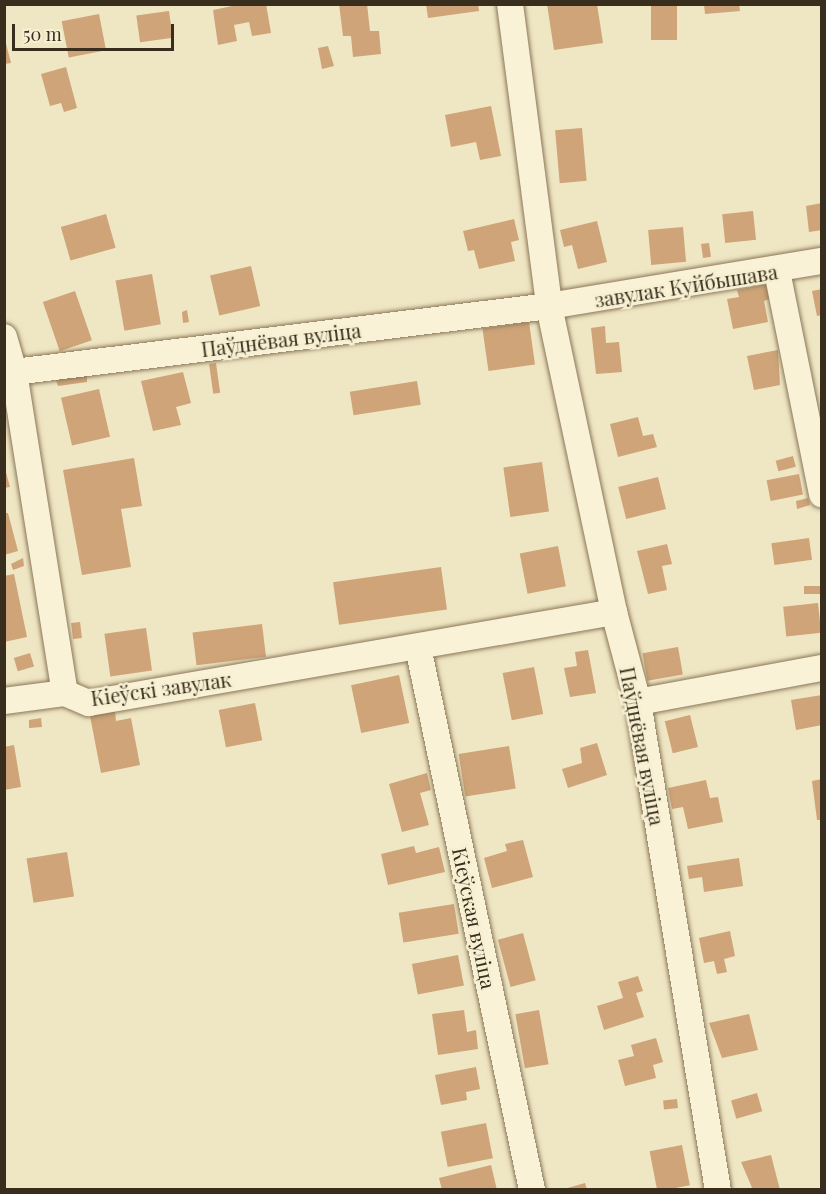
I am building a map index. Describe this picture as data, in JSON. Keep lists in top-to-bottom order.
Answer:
{
  "streets": {
    "street": [
      "завулак Куйбышава",
      "Паўднёвая вуліца",
      "Кіеўскі завулак",
      "Кіеўская вуліца"
    ]
  },
  "crossings": [
    ["завулак Куйбышава", "Паўднёвая вуліца"],
    ["Паўднёвая вуліца", "Кіеўскі завулак"],
    ["Кіеўскі завулак", "Кіеўская вуліца"]
  ],
  "scale_bar": "50 m"
}
